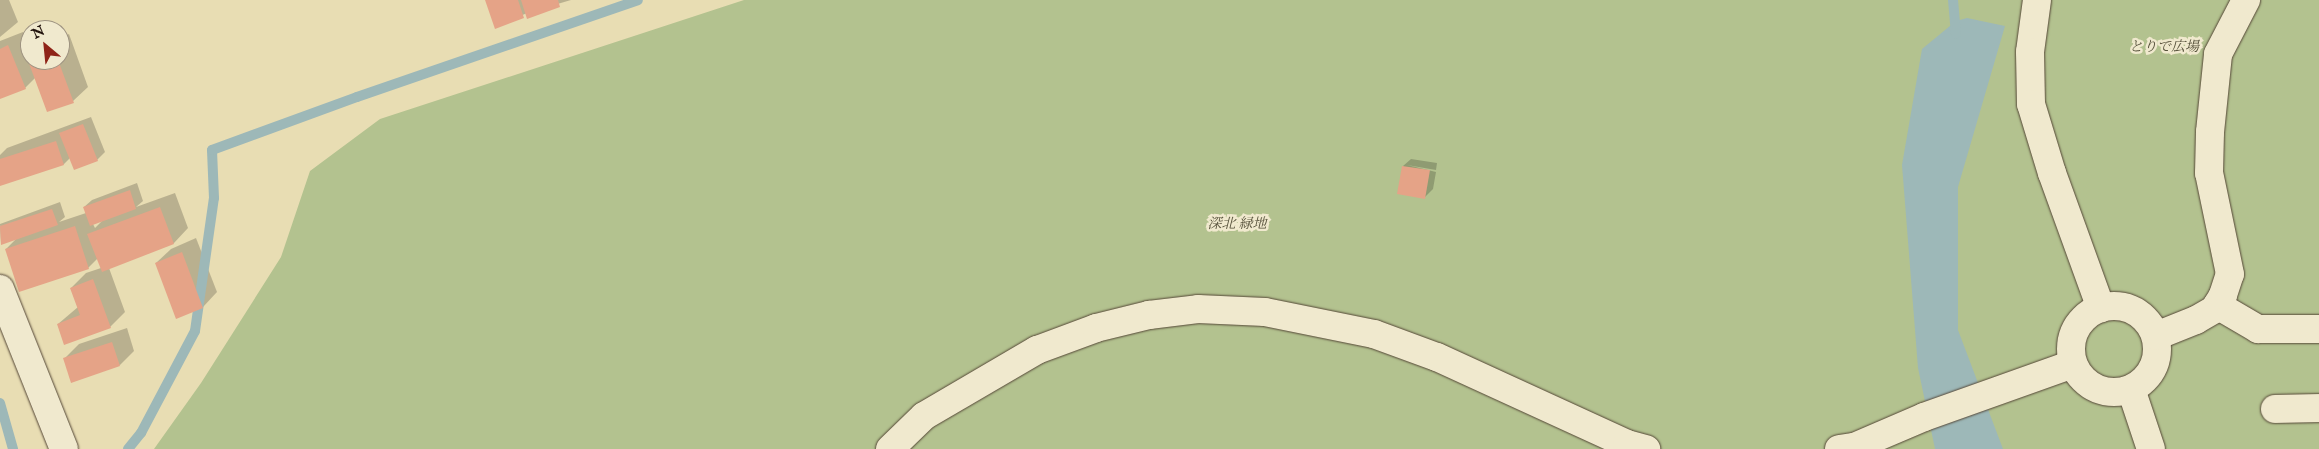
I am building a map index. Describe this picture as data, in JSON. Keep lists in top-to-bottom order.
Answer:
{
  "parks": ["とりで広場", "深北 緑地"],
  "north": "top left"
}
